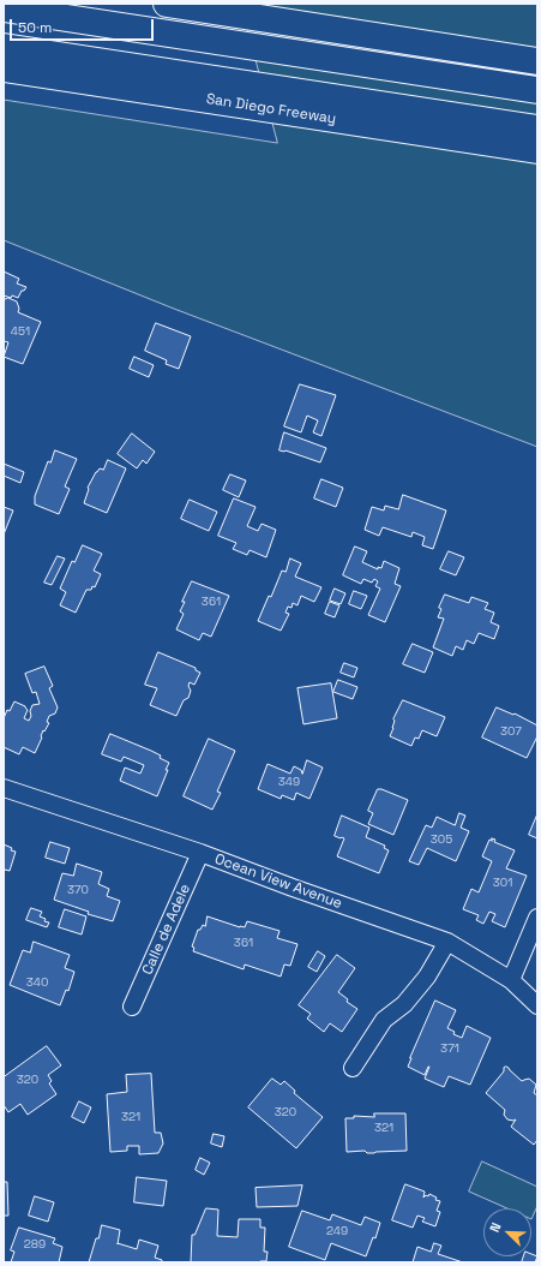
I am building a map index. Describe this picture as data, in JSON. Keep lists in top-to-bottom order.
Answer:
{
  "streets": {
    "highway": ["San Diego Freeway"],
    "street": ["Ocean View Avenue", "Calle de Adele"]
  },
  "crossings": [
    ["Ocean View Avenue", "Calle de Adele"]
  ],
  "house_numbers": [
    "451",
    "361",
    "307",
    "349",
    "305",
    "301",
    "370",
    "361",
    "340",
    "371",
    "320",
    "320",
    "321",
    "321",
    "249",
    "289"
  ],
  "scale_bar": "50 m",
  "north": "top left"
}
